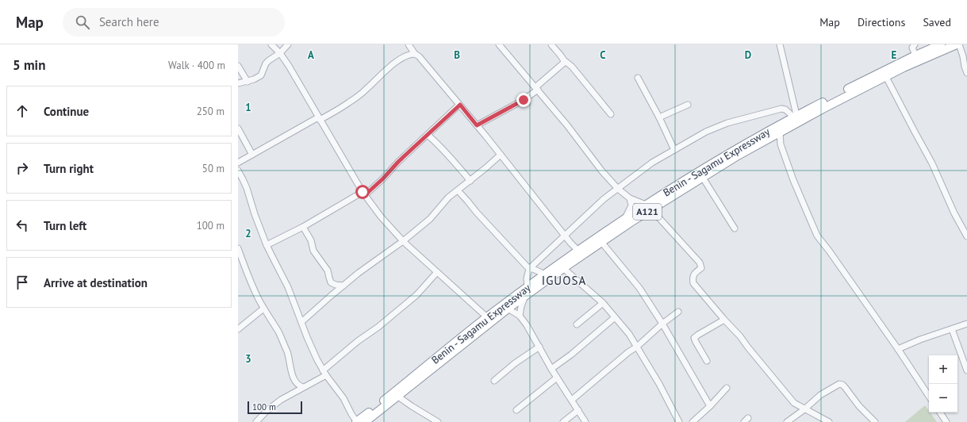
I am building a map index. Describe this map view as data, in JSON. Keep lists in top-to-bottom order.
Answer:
{
  "streets": {
    "highway": ["Benin - Sagamu Expressway", "A121"]
  },
  "crossings": [
    ["Benin - Sagamu Expressway", "A121"]
  ],
  "districts": ["IGUOSA"],
  "scale_bar": "100 m",
  "page": {
    "header": "Map",
    "search": "Search here",
    "nav": ["Map", "Directions", "Saved"],
    "heading": ["5 min", "Walk · 400 m"],
    "list": [
      ["Continue", "250 m"],
      ["Turn right", "50 m"],
      ["Turn left", "100 m"],
      "Arrive at destination"
    ],
    "map_buttons": ["+", "−"],
    "scale": "100 m"
  },
  "grid": {
    "columns": [
      "A",
      "B",
      "C",
      "D",
      "E"
    ],
    "rows": ["1", "2", "3"]
  }
}
